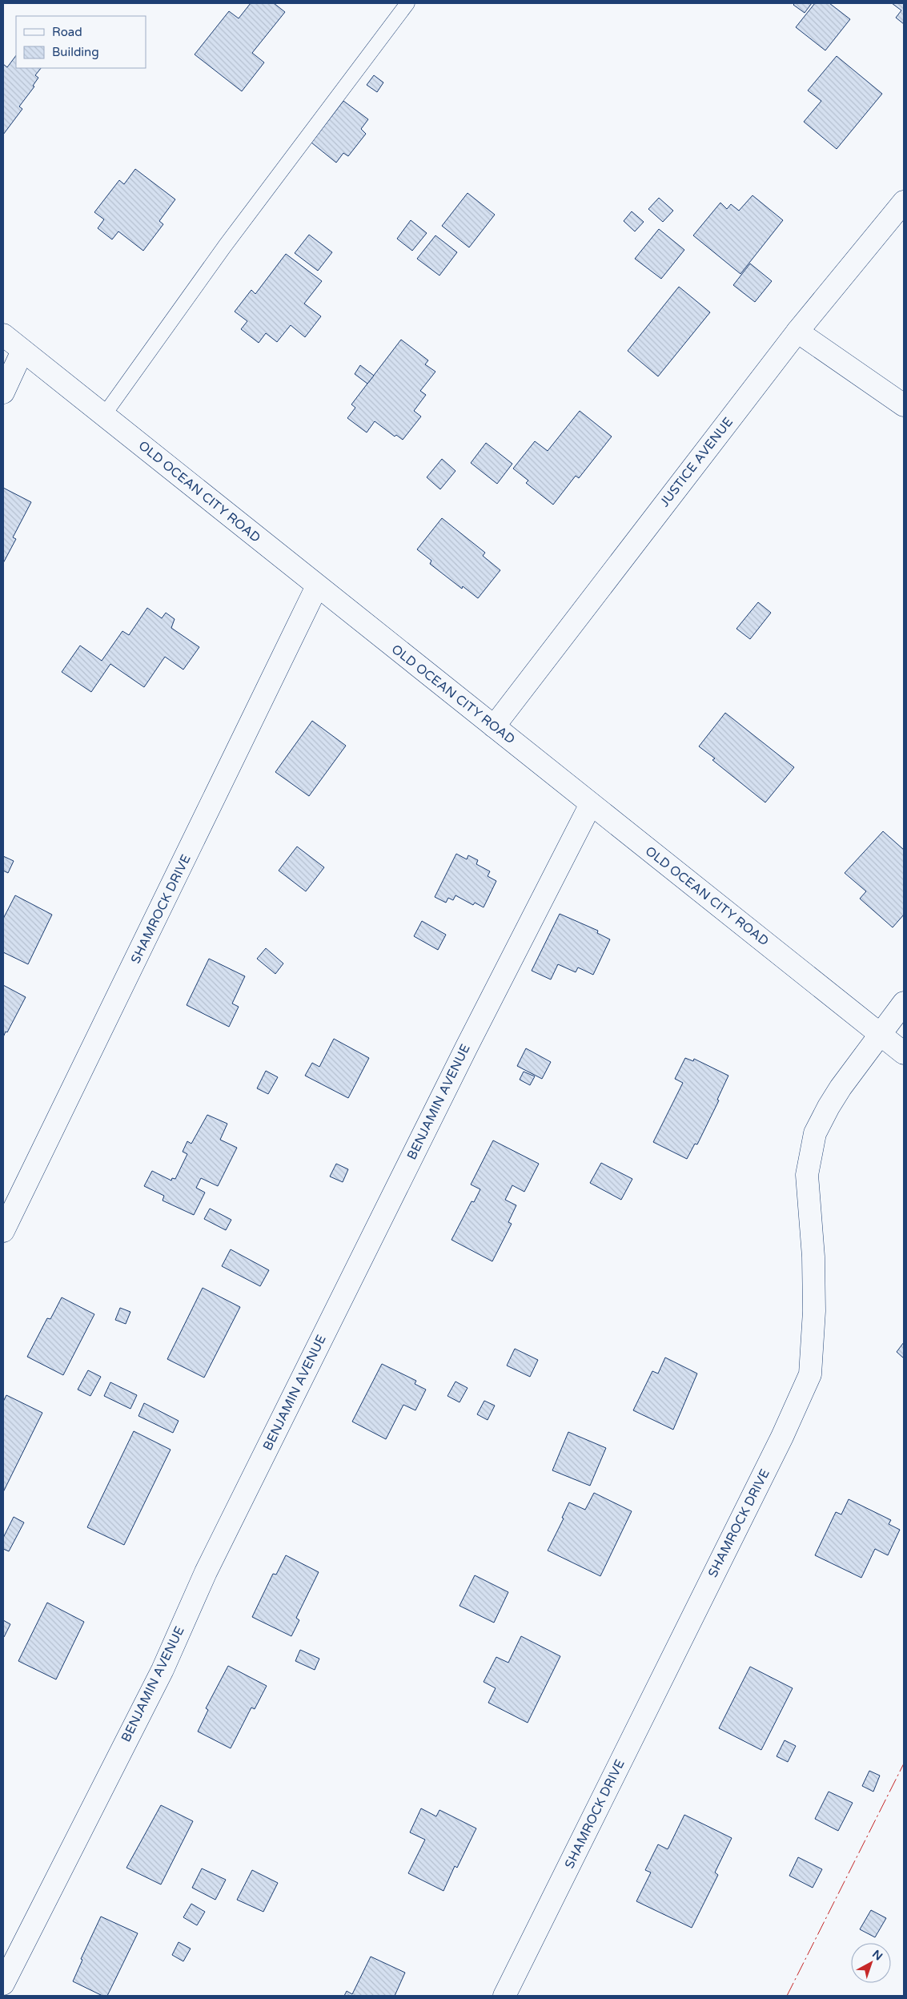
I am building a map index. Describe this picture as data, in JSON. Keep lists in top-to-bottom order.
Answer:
{
  "streets": {
    "street": [
      "JUSTICE AVENUE",
      "OLD OCEAN CITY ROAD",
      "SHAMROCK DRIVE",
      "BENJAMIN AVENUE"
    ]
  },
  "crossings": [
    ["JUSTICE AVENUE", "OLD OCEAN CITY ROAD"],
    ["OLD OCEAN CITY ROAD", "SHAMROCK DRIVE"],
    ["OLD OCEAN CITY ROAD", "BENJAMIN AVENUE"]
  ],
  "legend": ["Road", "Building"],
  "north": "top right"
}
